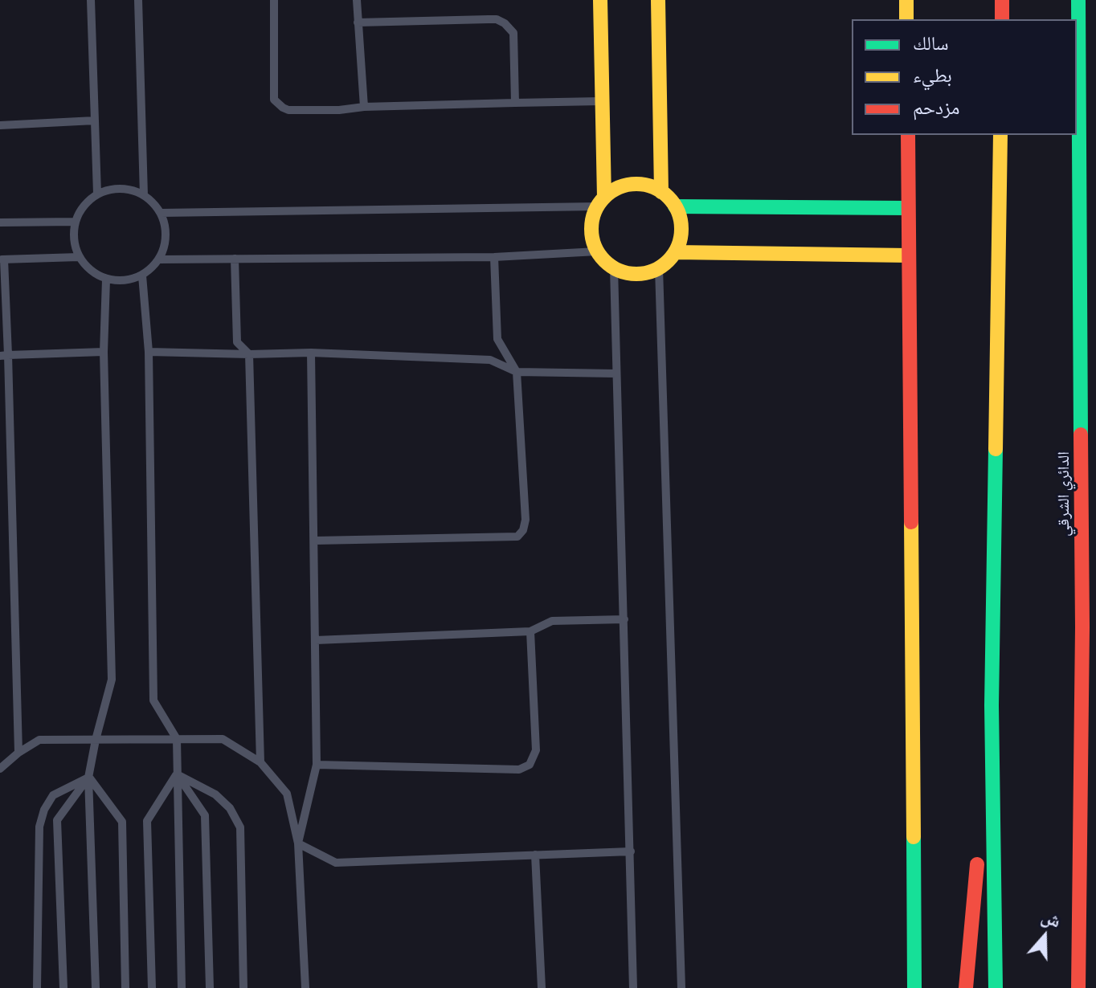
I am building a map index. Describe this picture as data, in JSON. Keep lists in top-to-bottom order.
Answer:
{
  "streets": {
    "main road": ["الدائري الشرقي"]
  },
  "legend": ["سالك", "بطيء", "مزدحم"],
  "north": "top"
}
